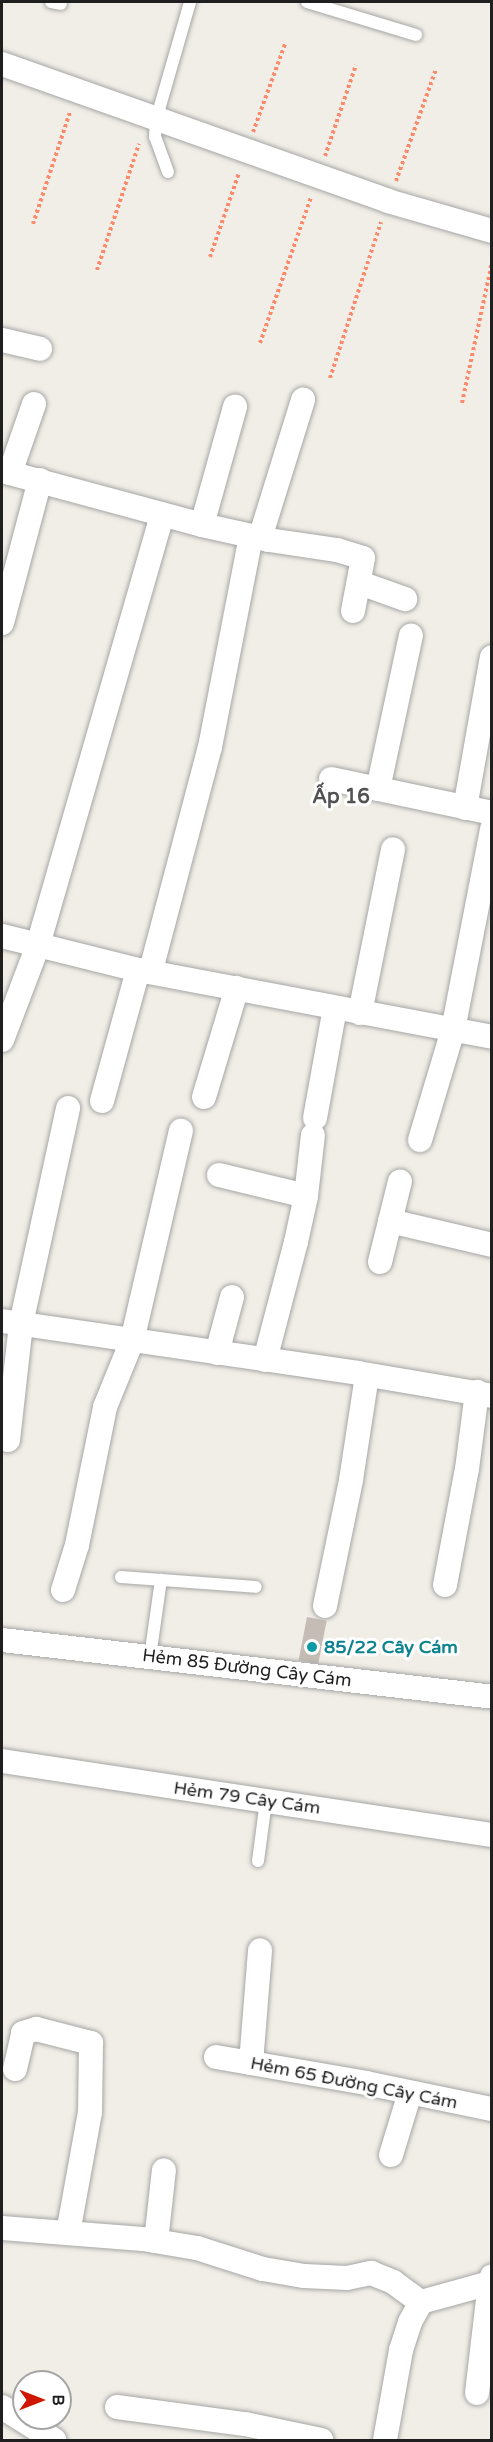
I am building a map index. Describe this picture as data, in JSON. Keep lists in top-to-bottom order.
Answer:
{
  "streets": {
    "street": ["Hẻm 85 Đường Cây Cám", "Hẻm 79 Cây Cám", "Hẻm 65 Đường Cây Cám"]
  },
  "districts": ["Ấp 16"],
  "places": ["85/22 Cây Cám"],
  "north": "right"
}
